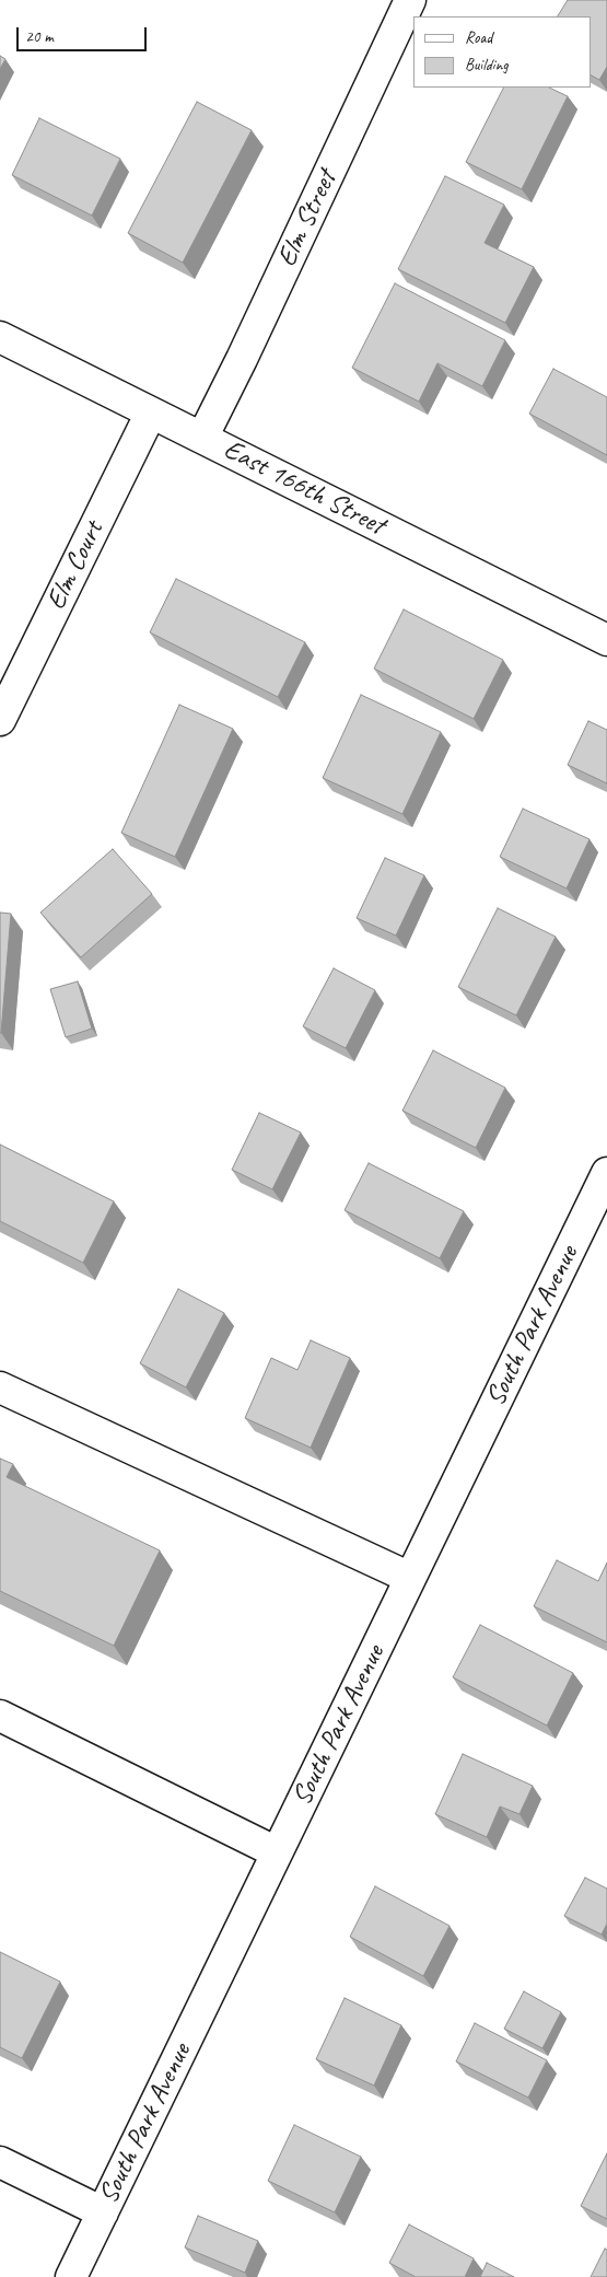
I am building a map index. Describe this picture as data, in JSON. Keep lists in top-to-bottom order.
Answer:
{
  "streets": {
    "street": [
      "Elm Street",
      "East 166th Street",
      "Elm Court",
      "South Park Avenue"
    ]
  },
  "crossings": [
    ["Elm Street", "East 166th Street"],
    ["East 166th Street", "Elm Court"]
  ],
  "legend": ["Road", "Building"],
  "scale_bar": "20 m"
}
